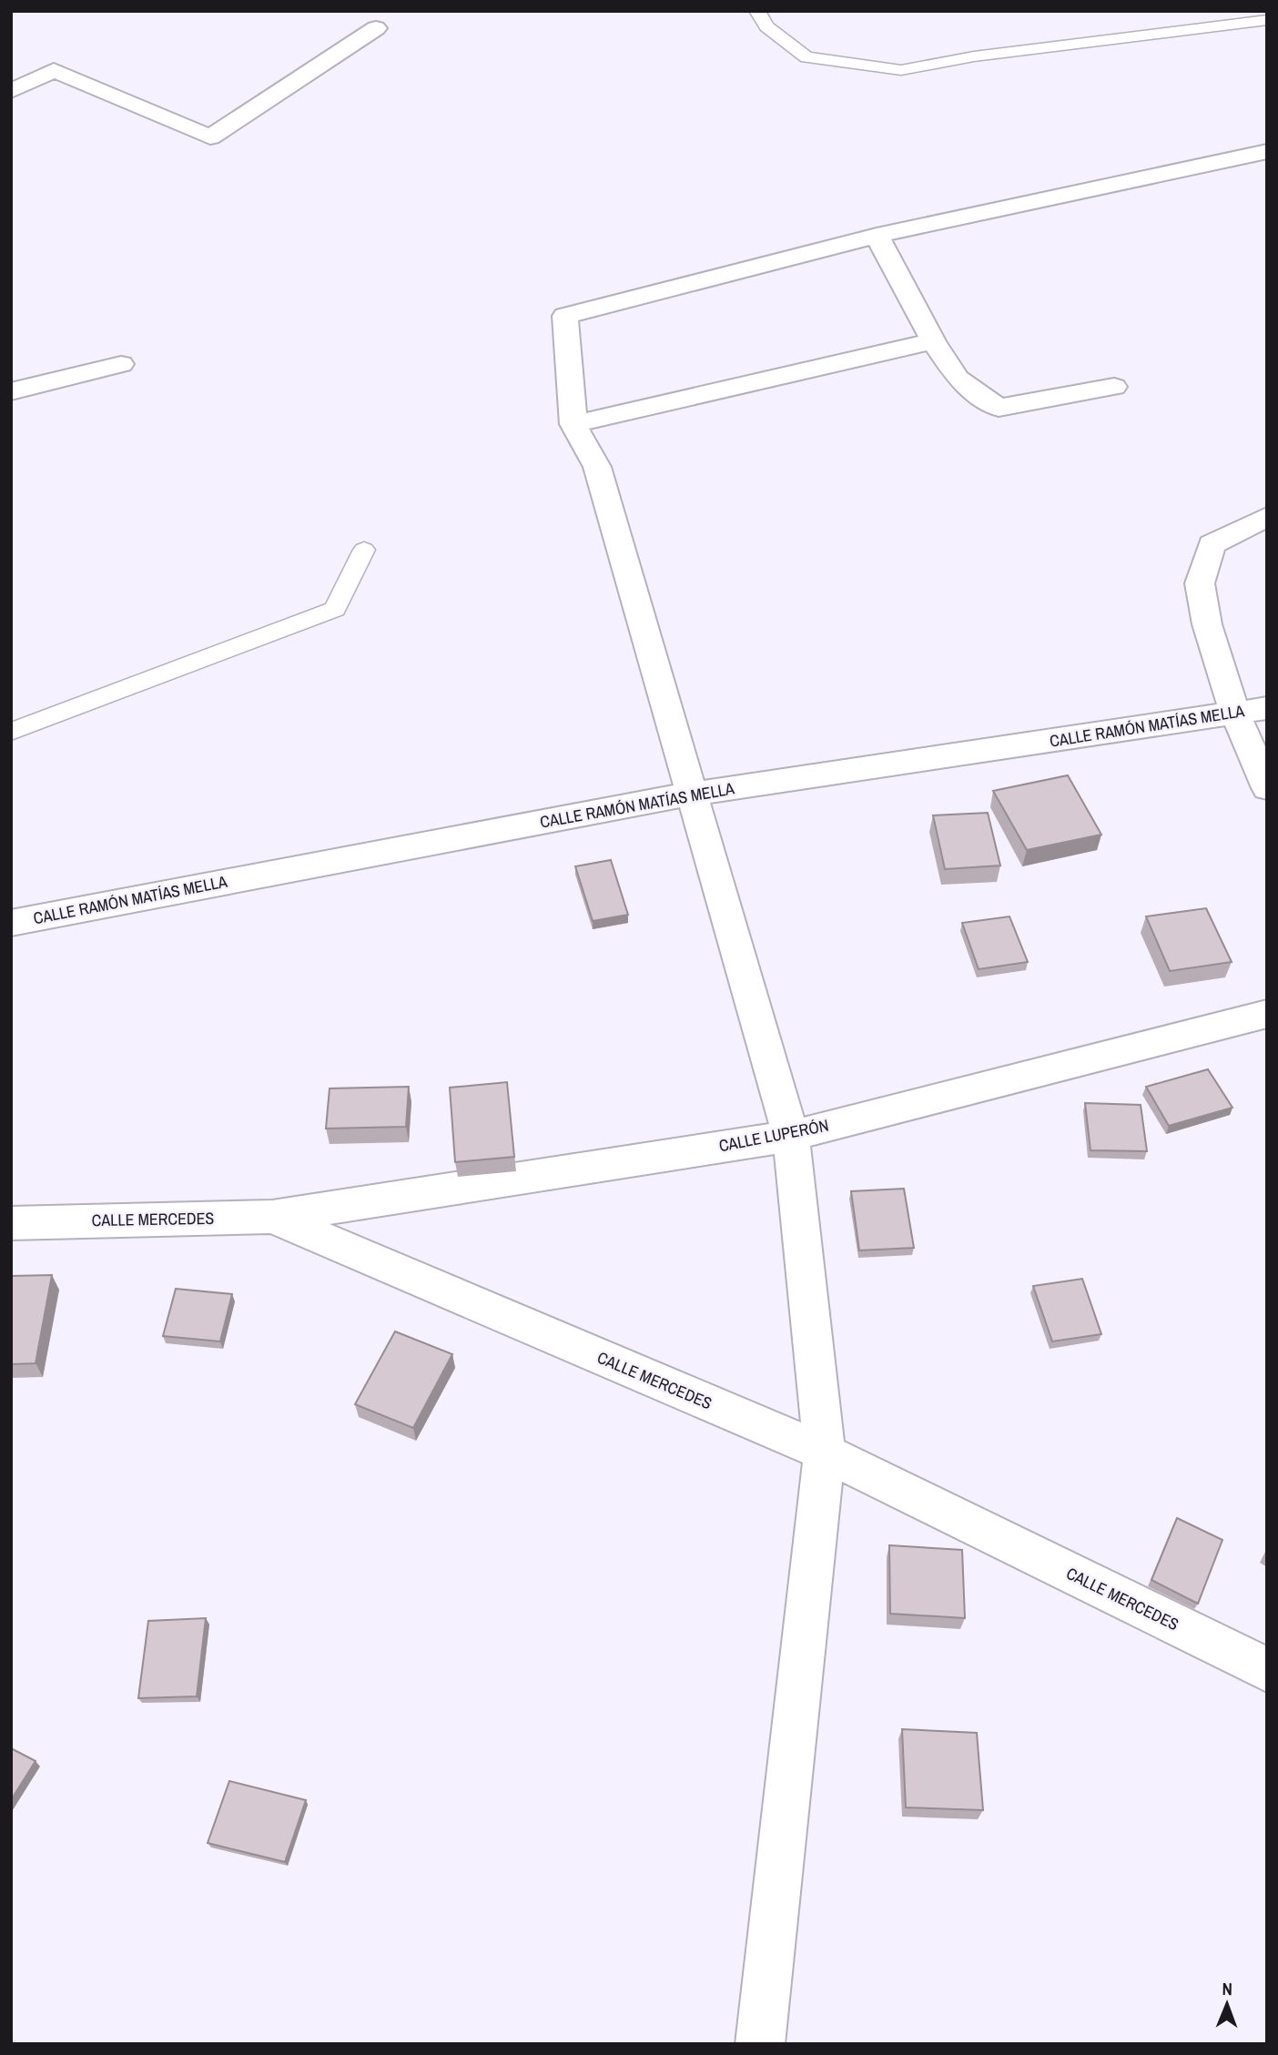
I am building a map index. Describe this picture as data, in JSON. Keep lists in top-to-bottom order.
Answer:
{
  "streets": {
    "street": ["CALLE RAMÓN MATÍAS MELLA", "CALLE LUPERÓN", "CALLE MERCEDES"]
  },
  "crossings": [
    ["CALLE LUPERÓN", "CALLE MERCEDES"]
  ],
  "north": "top"
}
